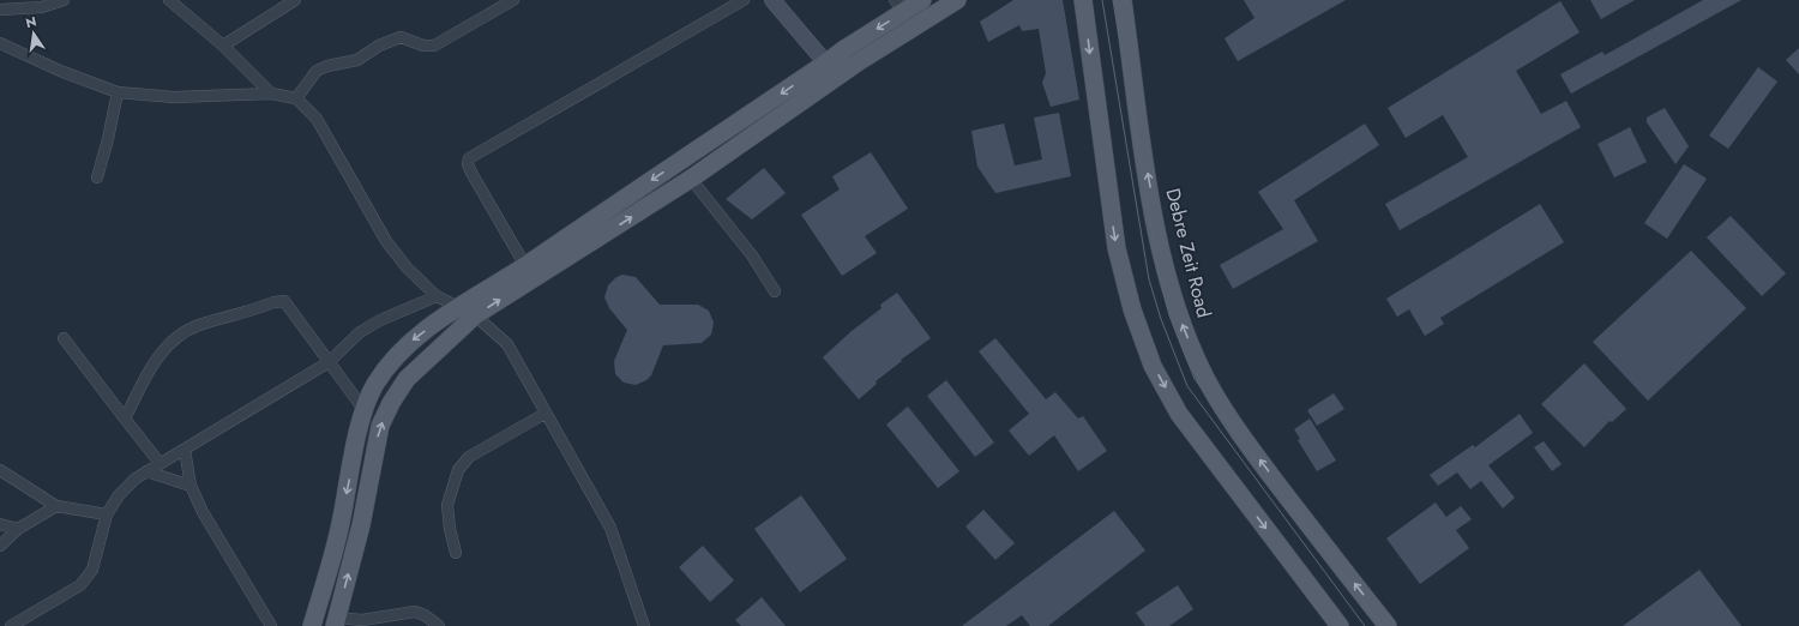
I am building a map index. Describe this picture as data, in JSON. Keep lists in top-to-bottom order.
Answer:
{
  "streets": {
    "main road": ["Debre Zeit Road"]
  },
  "north": "top"
}
